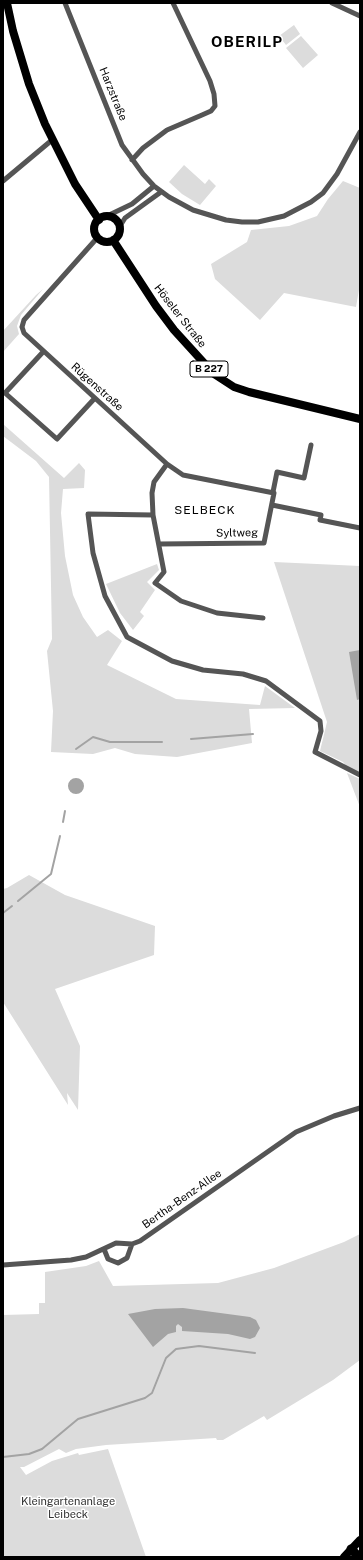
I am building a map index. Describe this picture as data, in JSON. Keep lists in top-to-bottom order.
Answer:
{
  "streets": {
    "main road": ["Höseler Straße", "B 227"],
    "street": [
      "Harzstraße",
      "Rügenstraße",
      "Syltweg",
      "Bertha-Benz-Allee"
    ]
  },
  "crossings": [
    ["Höseler Straße", "Rügenstraße"],
    ["Rügenstraße", "Syltweg"]
  ],
  "districts": ["OBERILP", "SELBECK"],
  "parks": ["Kleingartenanlage Leibeck"]
}
